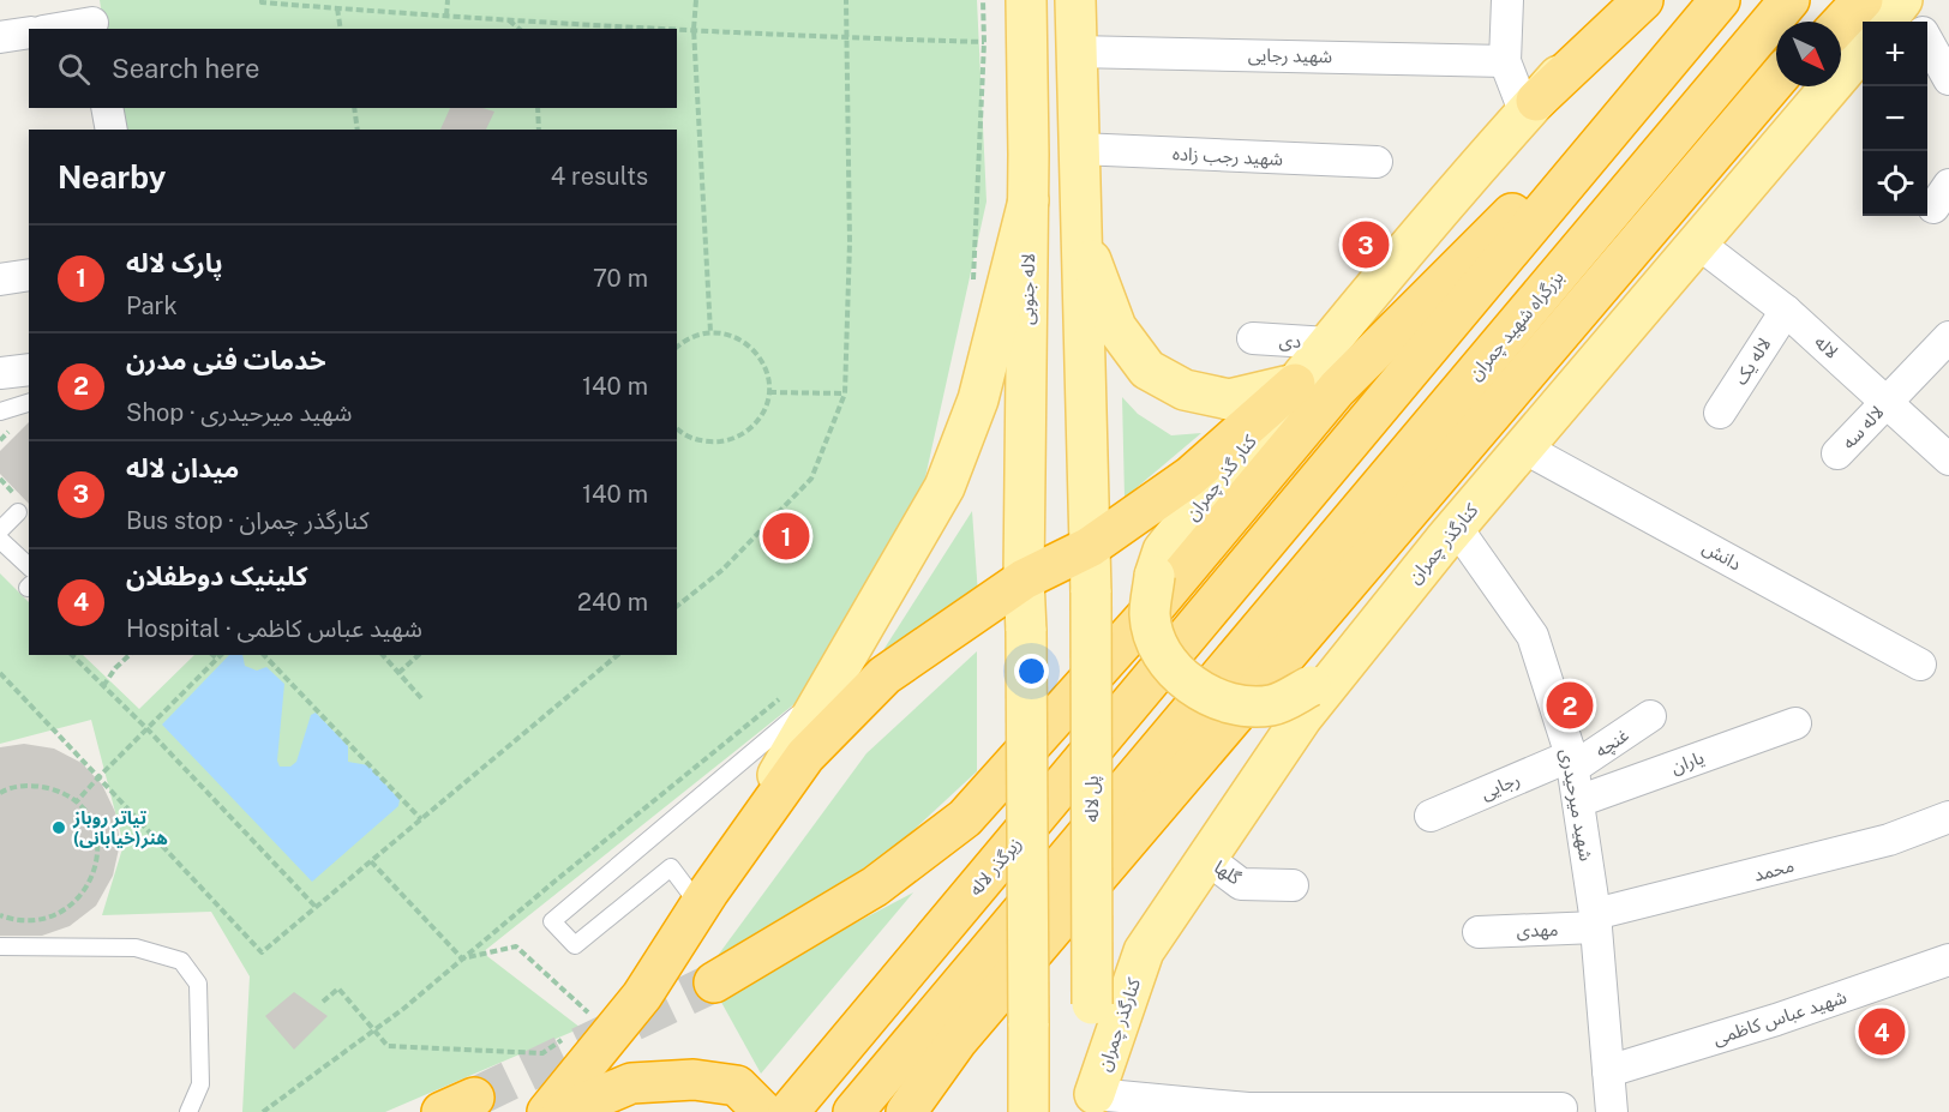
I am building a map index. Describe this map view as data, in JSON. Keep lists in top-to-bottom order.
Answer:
{
  "streets": {
    "highway": ["بزرگراه شهید چمران", "زیرگذر لاله"],
    "main road": [
      "لاله جنوبی",
      "کنار گذر چمران",
      "کنارگذر چمران",
      "پل لاله"
    ],
    "street": [
      "شهید رجایی",
      "شهید رجب زاده",
      "دی",
      "لاله",
      "لاله یک",
      "لاله سه",
      "دانش",
      "غنچه",
      "یاران",
      "رجایی",
      "شهید میرحیدری",
      "محمد",
      "گلها",
      "مهدی",
      "شهید عباس کاظمی"
    ]
  },
  "crossings": [
    ["لاله", "لاله یک"],
    ["لاله", "لاله سه"],
    ["لاله", "کنارگذر چمران"],
    ["کنار گذر چمران", "کنارگذر چمران"],
    ["کنارگذر چمران", "دانش"],
    ["کنارگذر چمران", "پل لاله"],
    ["کنارگذر چمران", "شهید میرحیدری"],
    ["کنارگذر چمران", "گلها"],
    ["غنچه", "رجایی"],
    ["غنچه", "شهید میرحیدری"],
    ["یاران", "شهید میرحیدری"],
    ["رجایی", "شهید میرحیدری"],
    ["شهید میرحیدری", "محمد"],
    ["شهید میرحیدری", "مهدی"],
    ["شهید میرحیدری", "شهید عباس کاظمی"],
    ["محمد", "مهدی"]
  ],
  "places": ["تیاتر روباز هنر(خیابانی)"],
  "north": "bottom right",
  "page": {
    "map_buttons": ["+", "−"],
    "search": "Search here",
    "heading": ["Nearby", "4 results"],
    "pins": [
      "3",
      "1",
      "2",
      "4"
    ],
    "list": [
      {
        "mark": "1",
        "name": "پارک لاله",
        "note": "Park",
        "value": "70 m"
      },
      {
        "mark": "2",
        "name": "خدمات فنی مدرن",
        "note": "Shop · شهید میرحیدری",
        "value": "140 m"
      },
      {
        "mark": "3",
        "name": "میدان لاله",
        "note": "Bus stop · کنارگذر چمران",
        "value": "140 m"
      },
      {
        "mark": "4",
        "name": "کلینیک دوطفلان",
        "note": "Hospital · شهید عباس کاظمی",
        "value": "240 m"
      }
    ]
  }
}
